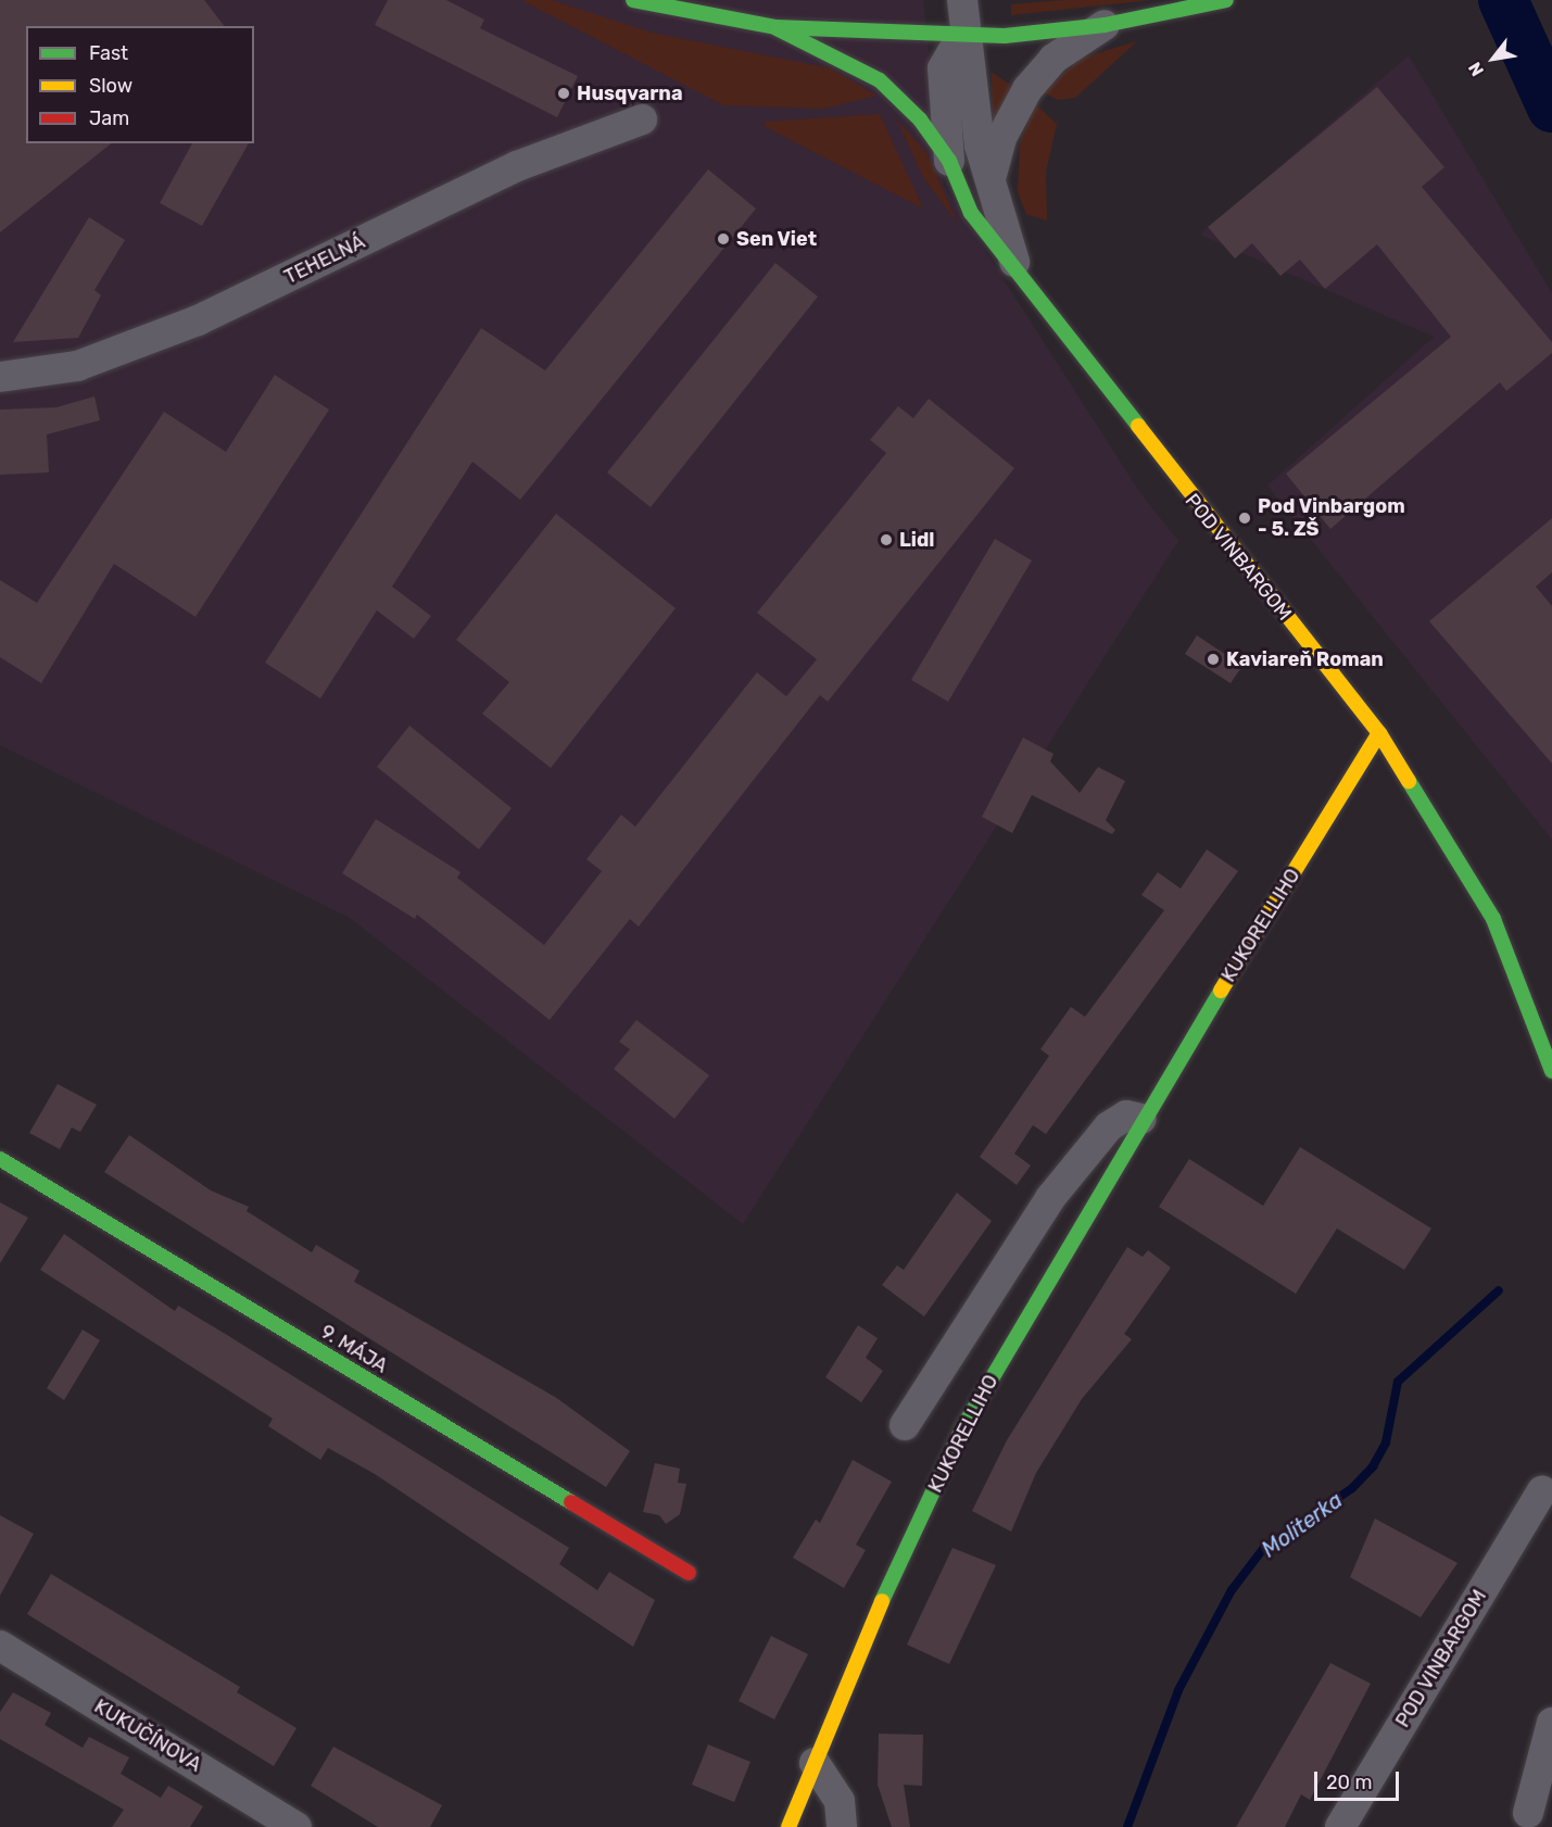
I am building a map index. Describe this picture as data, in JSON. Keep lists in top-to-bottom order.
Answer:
{
  "streets": {
    "street": [
      "TEHELNÁ",
      "POD VINBARGOM",
      "KUKORELLIHO",
      "9. MÁJA",
      "KUKUČÍNOVA"
    ]
  },
  "crossings": [
    ["POD VINBARGOM", "KUKORELLIHO"]
  ],
  "water": ["Moliterka"],
  "places": [
    "Husqvarna",
    "Sen Viet",
    "Pod Vinbargom - 5. ZŠ",
    "Lidl",
    "Kaviareň Roman"
  ],
  "legend": ["Fast", "Slow", "Jam"],
  "scale_bar": "20 m",
  "north": "bottom left"
}
